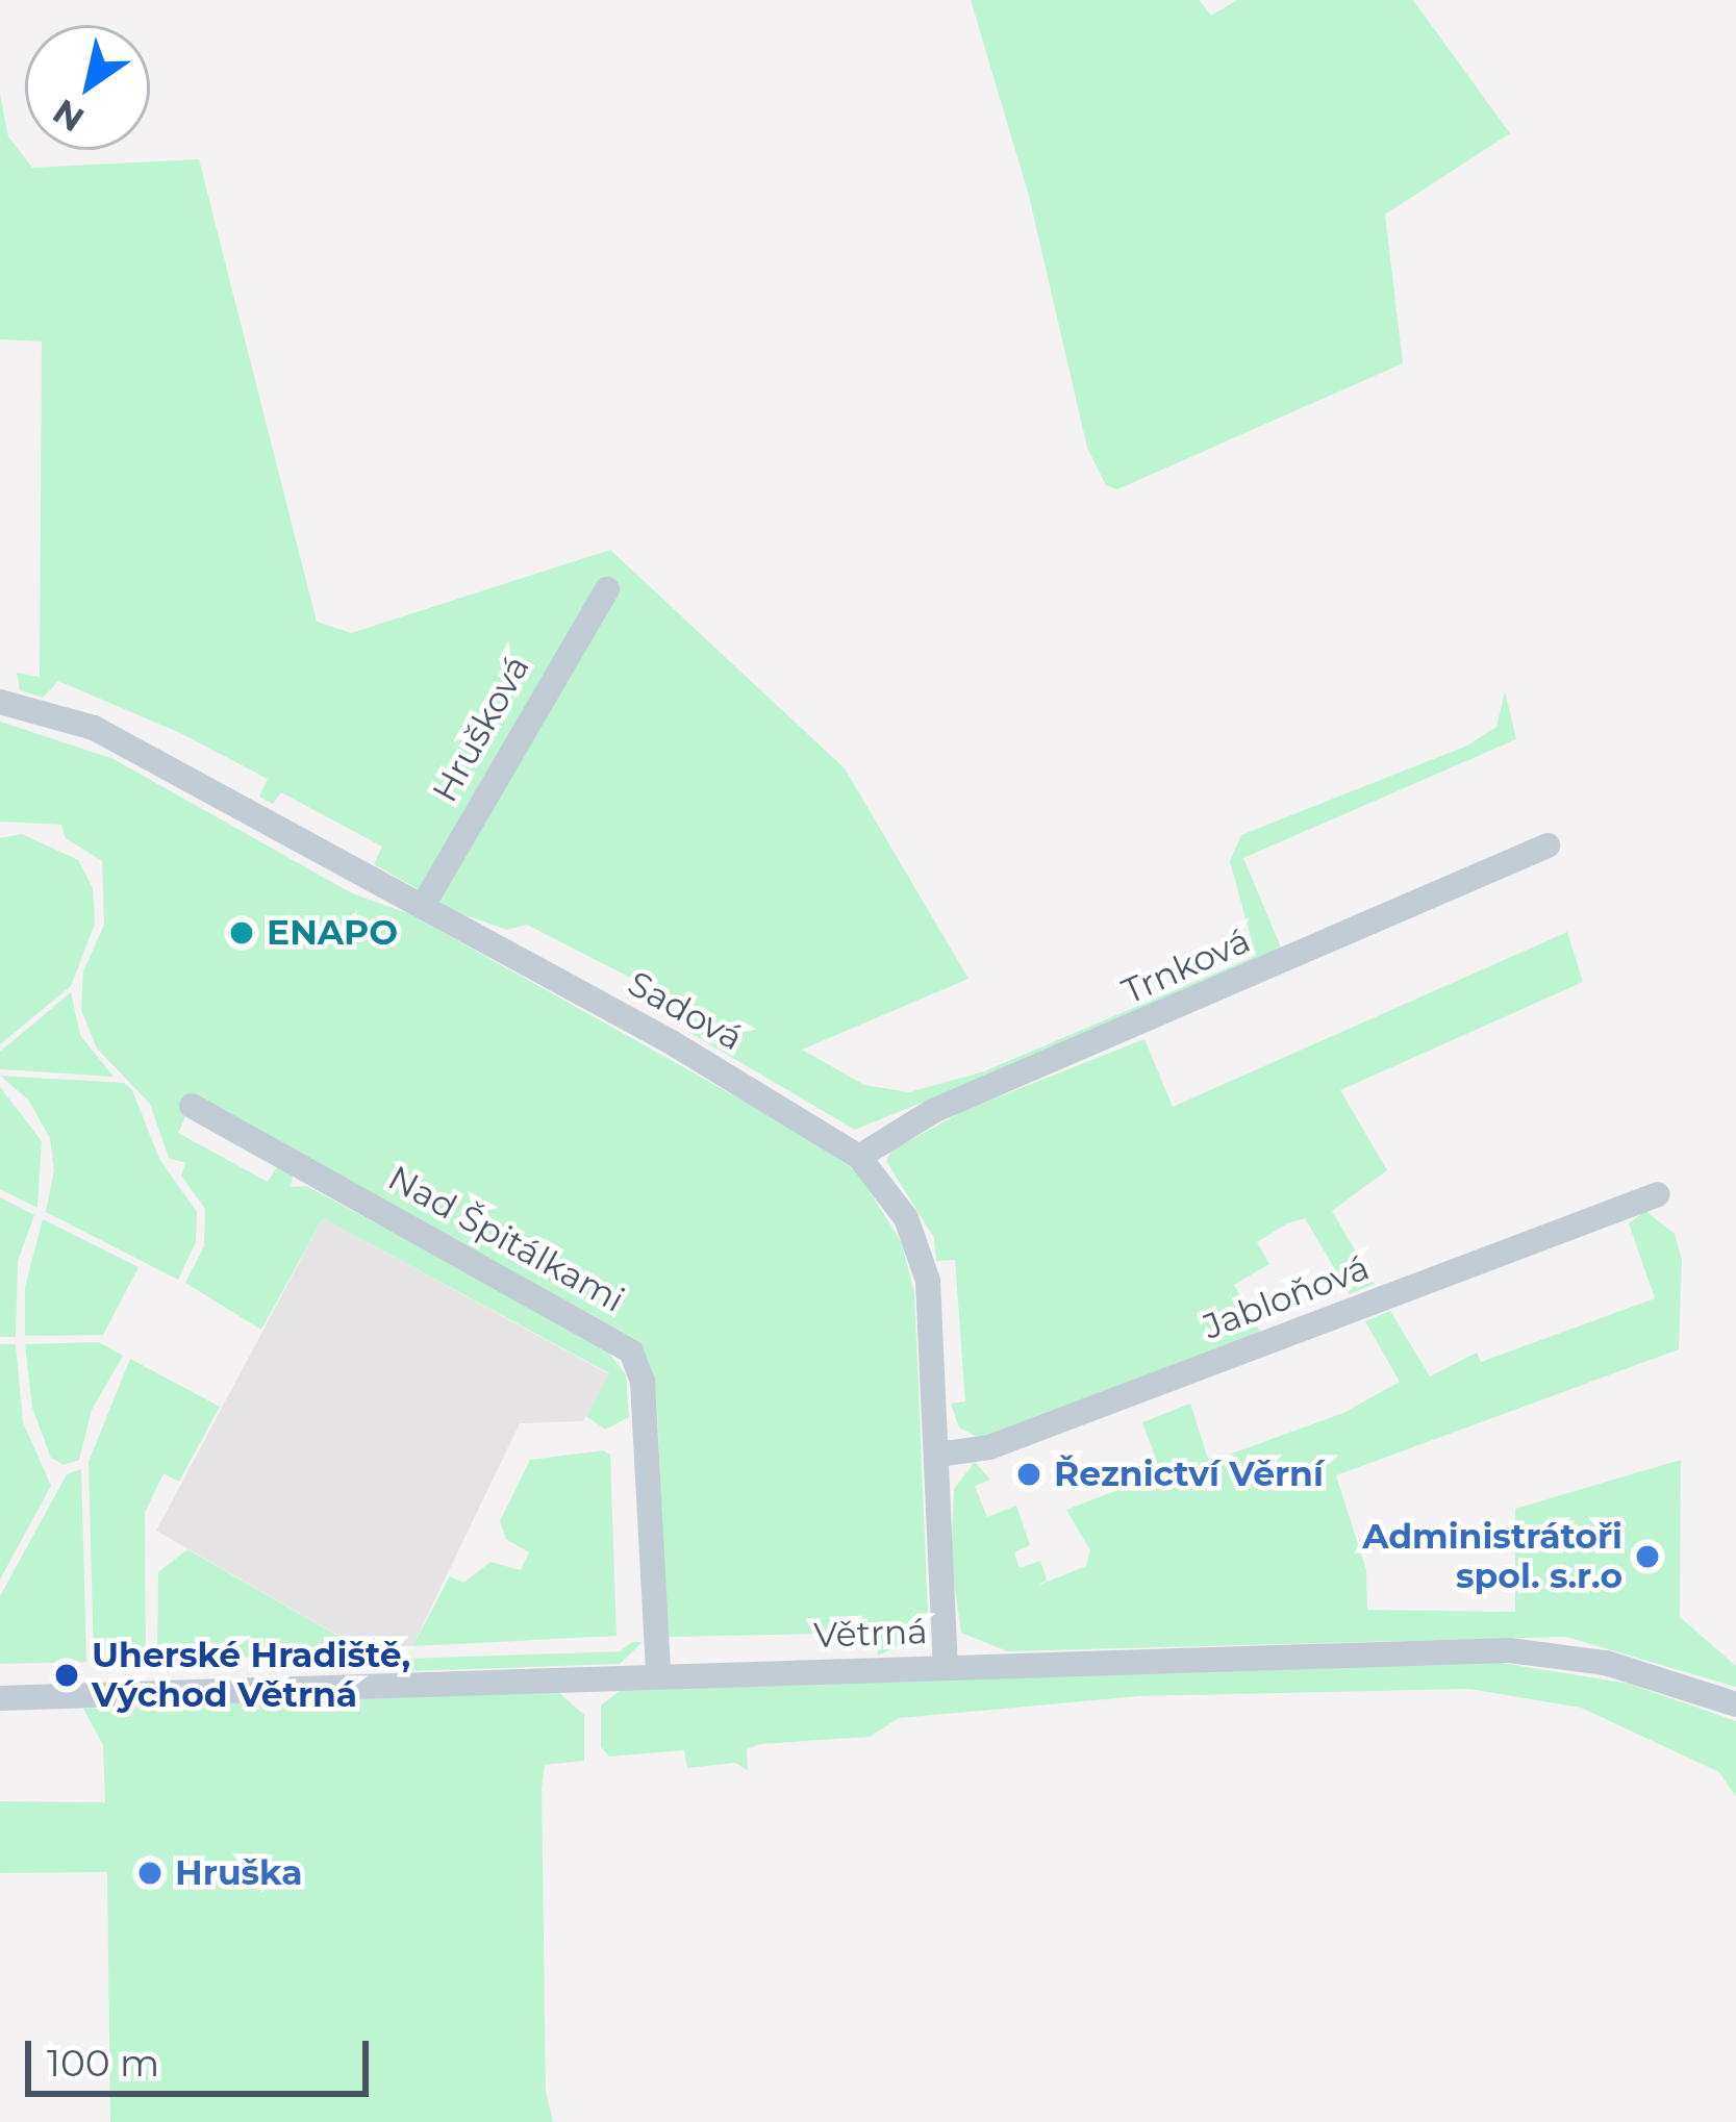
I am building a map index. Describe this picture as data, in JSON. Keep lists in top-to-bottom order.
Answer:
{
  "streets": {
    "street": [
      "Hrušková",
      "Trnková",
      "Sadová",
      "Nad Špitálkami",
      "Jabloňová",
      "Větrná"
    ]
  },
  "crossings": [
    ["Hrušková", "Sadová"],
    ["Trnková", "Sadová"],
    ["Sadová", "Jabloňová"],
    ["Sadová", "Větrná"],
    ["Nad Špitálkami", "Větrná"]
  ],
  "places": [
    "ENAPO",
    "Řeznictví Věrní",
    "Administrátoři spol. s.r.o",
    "Uherské Hradiště, Východ Větrná",
    "Hruška"
  ],
  "scale_bar": "100 m",
  "north": "bottom left"
}
